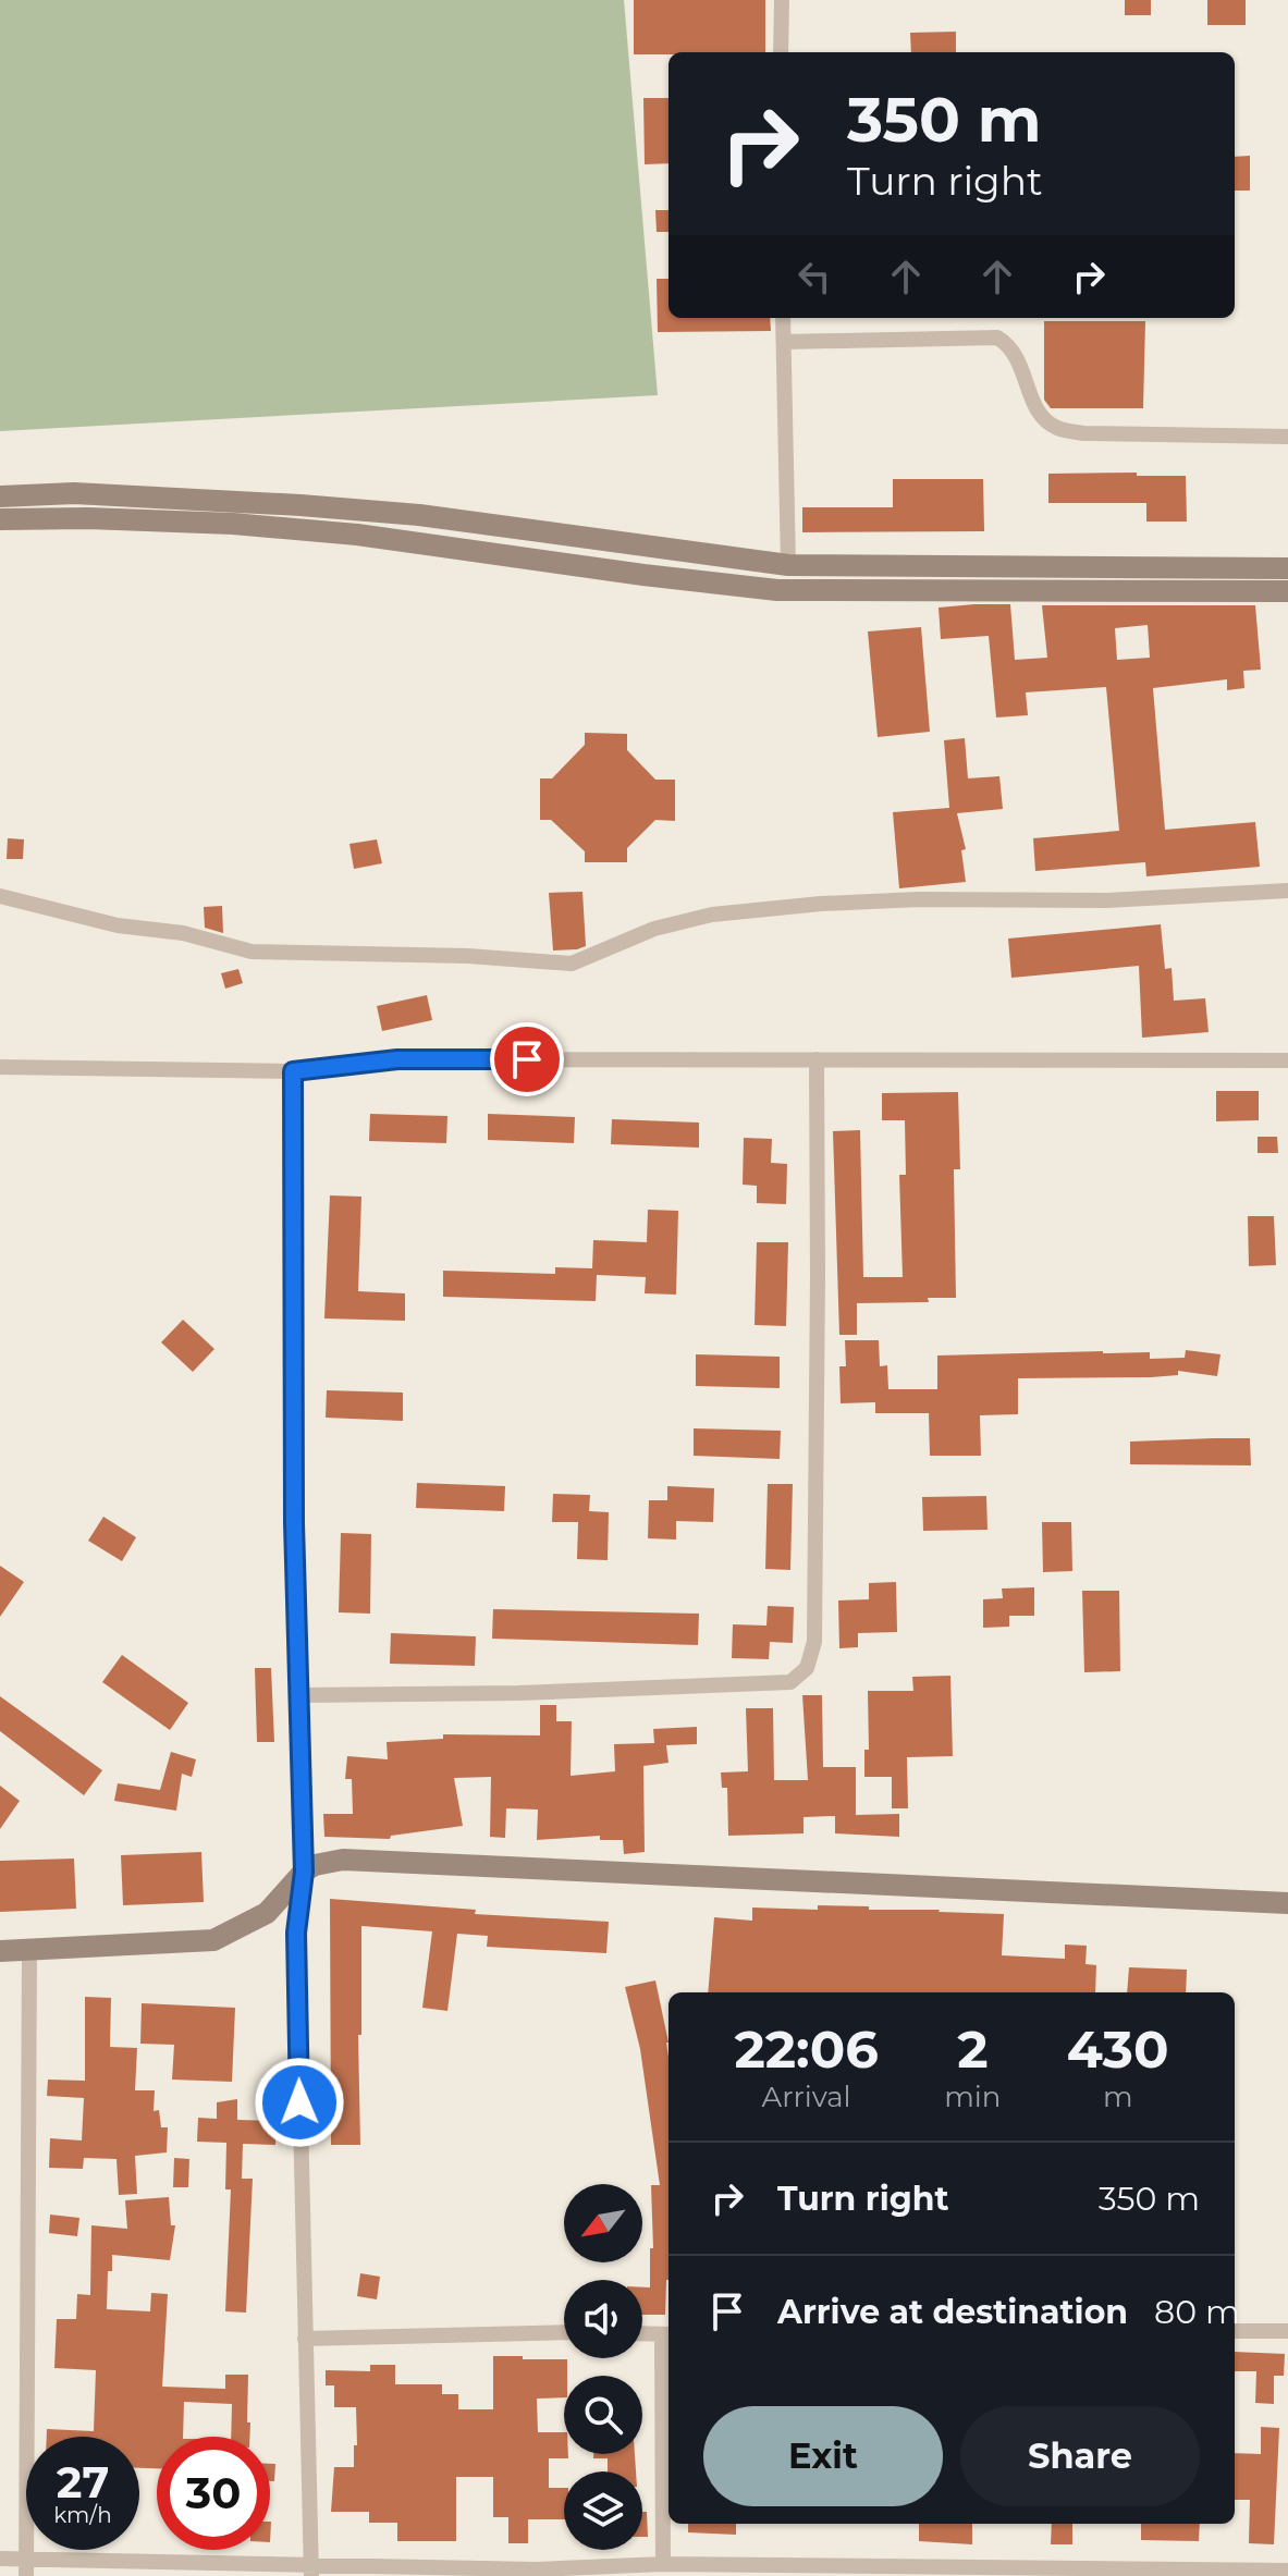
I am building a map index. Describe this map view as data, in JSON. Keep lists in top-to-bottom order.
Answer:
{
  "north": "bottom left",
  "page": {
    "turn": ["350 m", "Turn right"],
    "eta": [
      "22:06",
      "Arrival",
      "2",
      "min",
      "430",
      "m"
    ],
    "list": [
      {
        "name": "Turn right",
        "value": "350 m"
      },
      {
        "name": "Arrive at destination",
        "value": "80 m"
      }
    ],
    "buttons": ["Exit", "Share"],
    "speed": "27 km/h",
    "limit": "30"
  }
}
